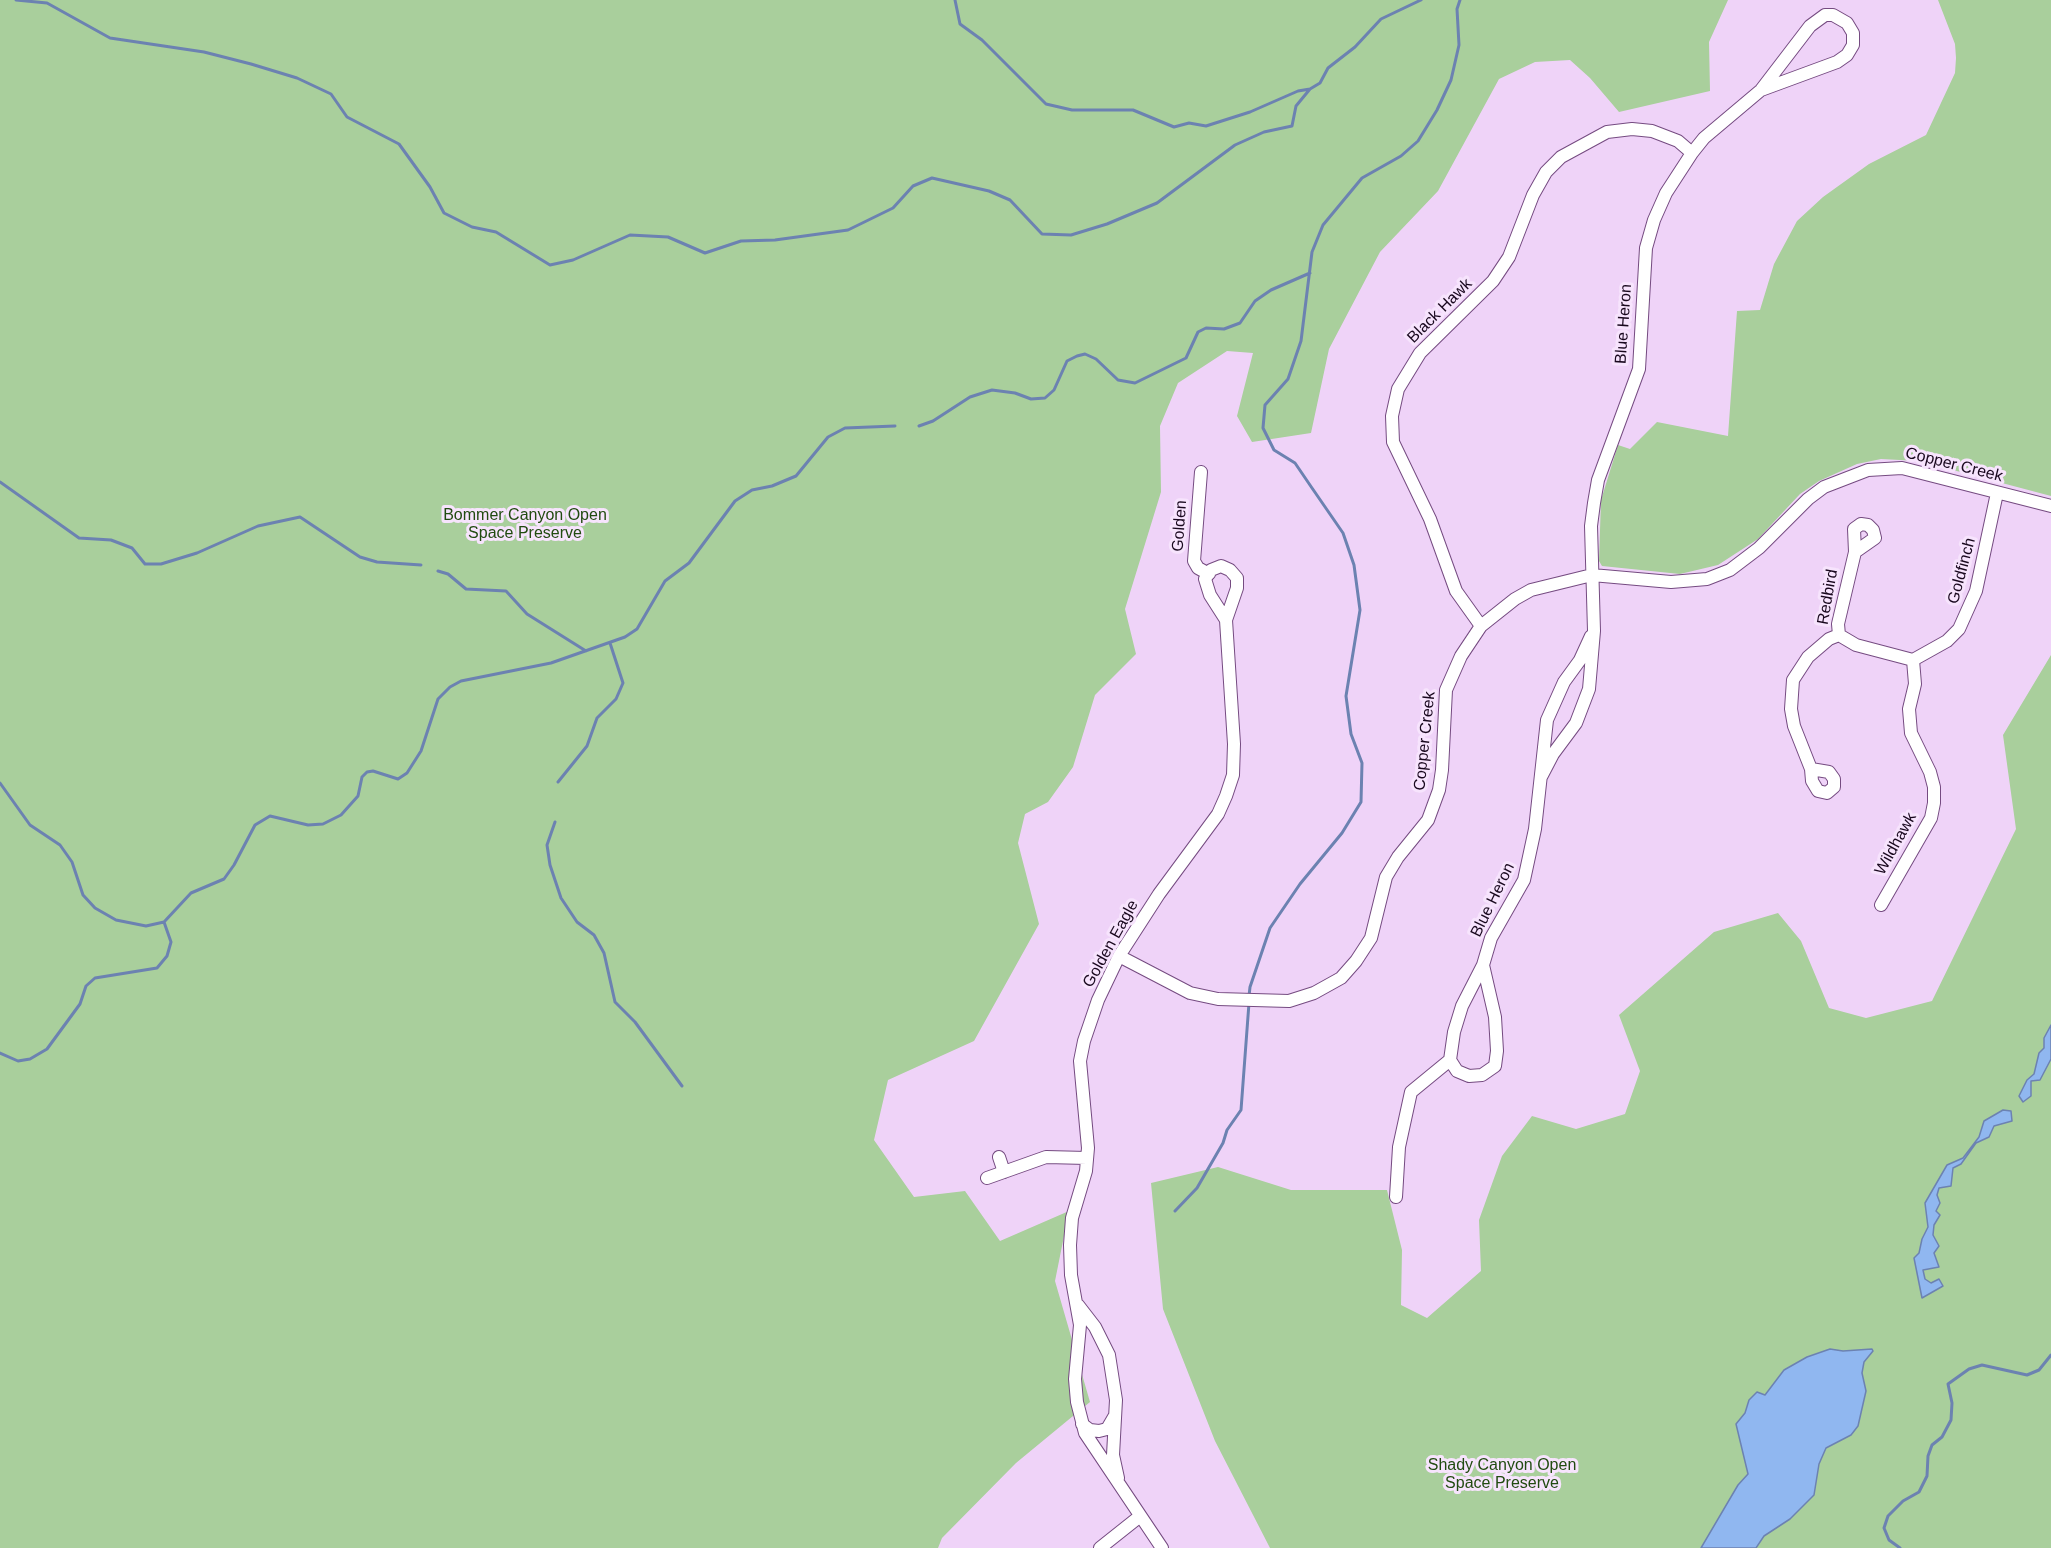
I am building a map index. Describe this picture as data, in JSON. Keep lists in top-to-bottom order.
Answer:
{
  "streets": {
    "street": [
      "Black Hawk",
      "Blue Heron",
      "Copper Creek",
      "Golden",
      "Goldfinch",
      "Redbird",
      "Wildhawk",
      "Golden Eagle"
    ]
  },
  "crossings": [
    ["Black Hawk", "Blue Heron"],
    ["Black Hawk", "Copper Creek"],
    ["Blue Heron", "Copper Creek"],
    ["Copper Creek", "Goldfinch"],
    ["Copper Creek", "Golden Eagle"],
    ["Golden", "Golden Eagle"],
    ["Goldfinch", "Wildhawk"]
  ],
  "parks": ["Bommer Canyon Open Space Preserve", "Shady Canyon Open Space Preserve"]
}
